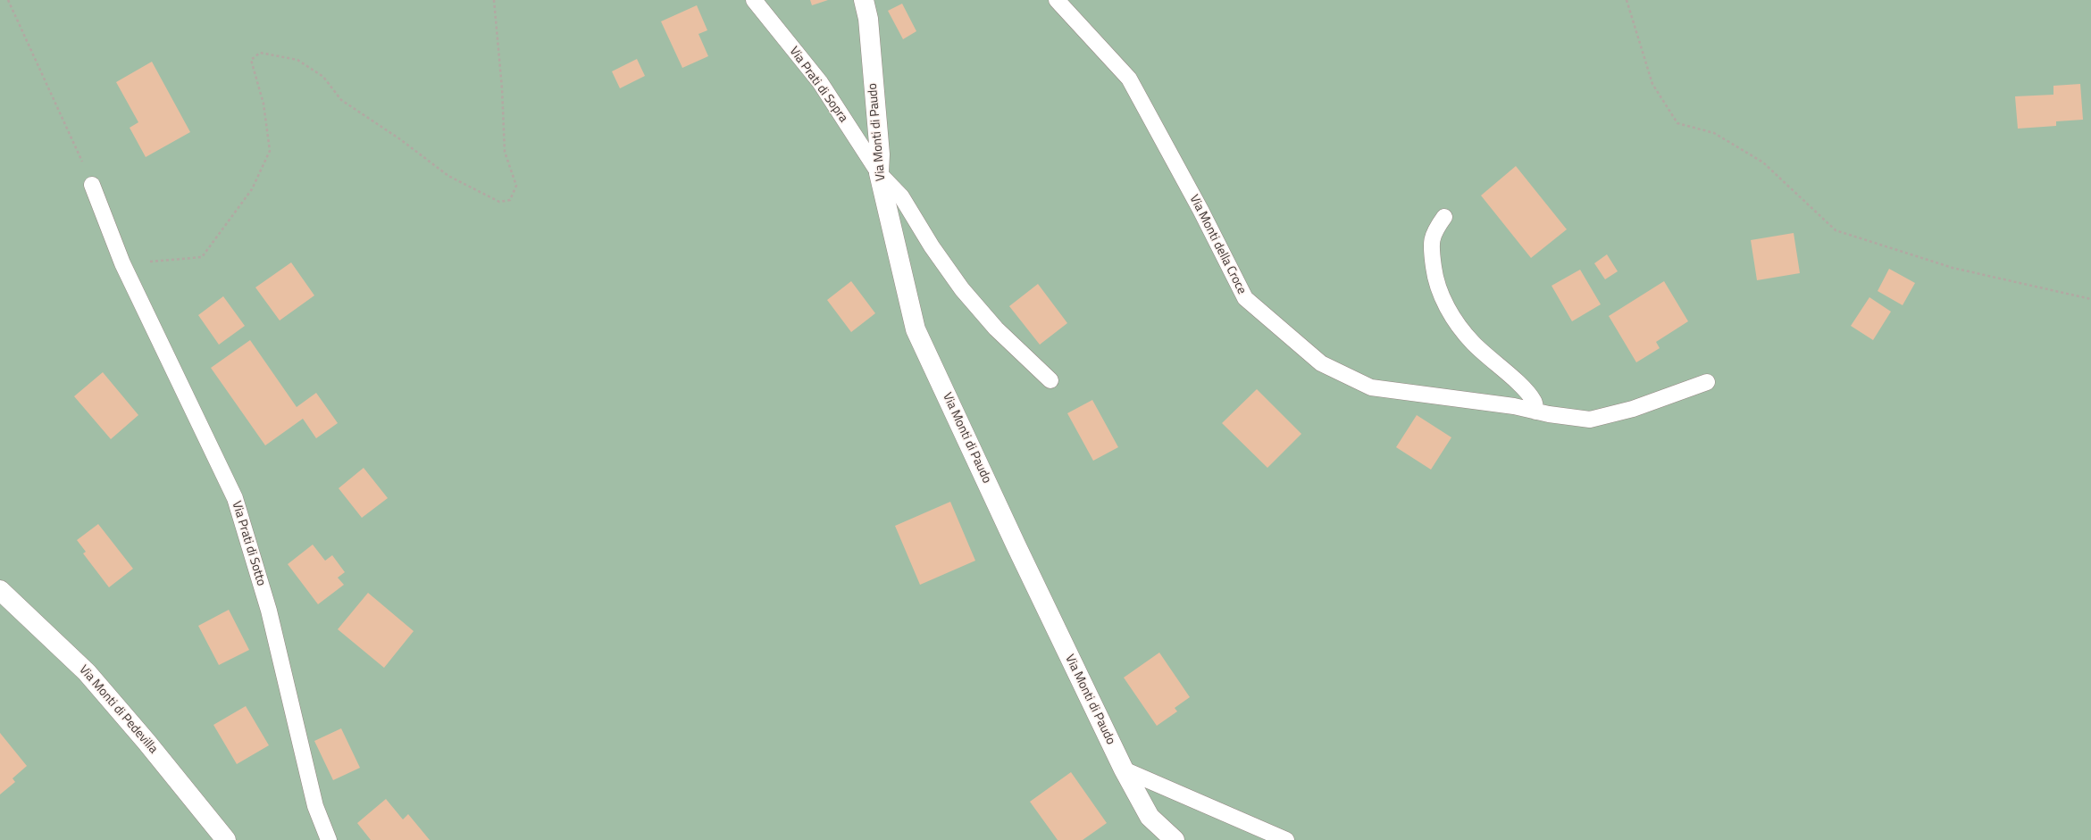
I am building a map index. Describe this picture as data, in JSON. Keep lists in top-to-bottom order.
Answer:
{
  "streets": {
    "street": ["Via Monti di Paudo", "Via Monti di Pedevilla"],
    "lane": ["Via Prati di Sopra", "Via Monti della Croce", "Via Prati di Sotto"]
  },
  "crossings": [
    ["Via Prati di Sopra", "Via Monti di Paudo"]
  ]
}
